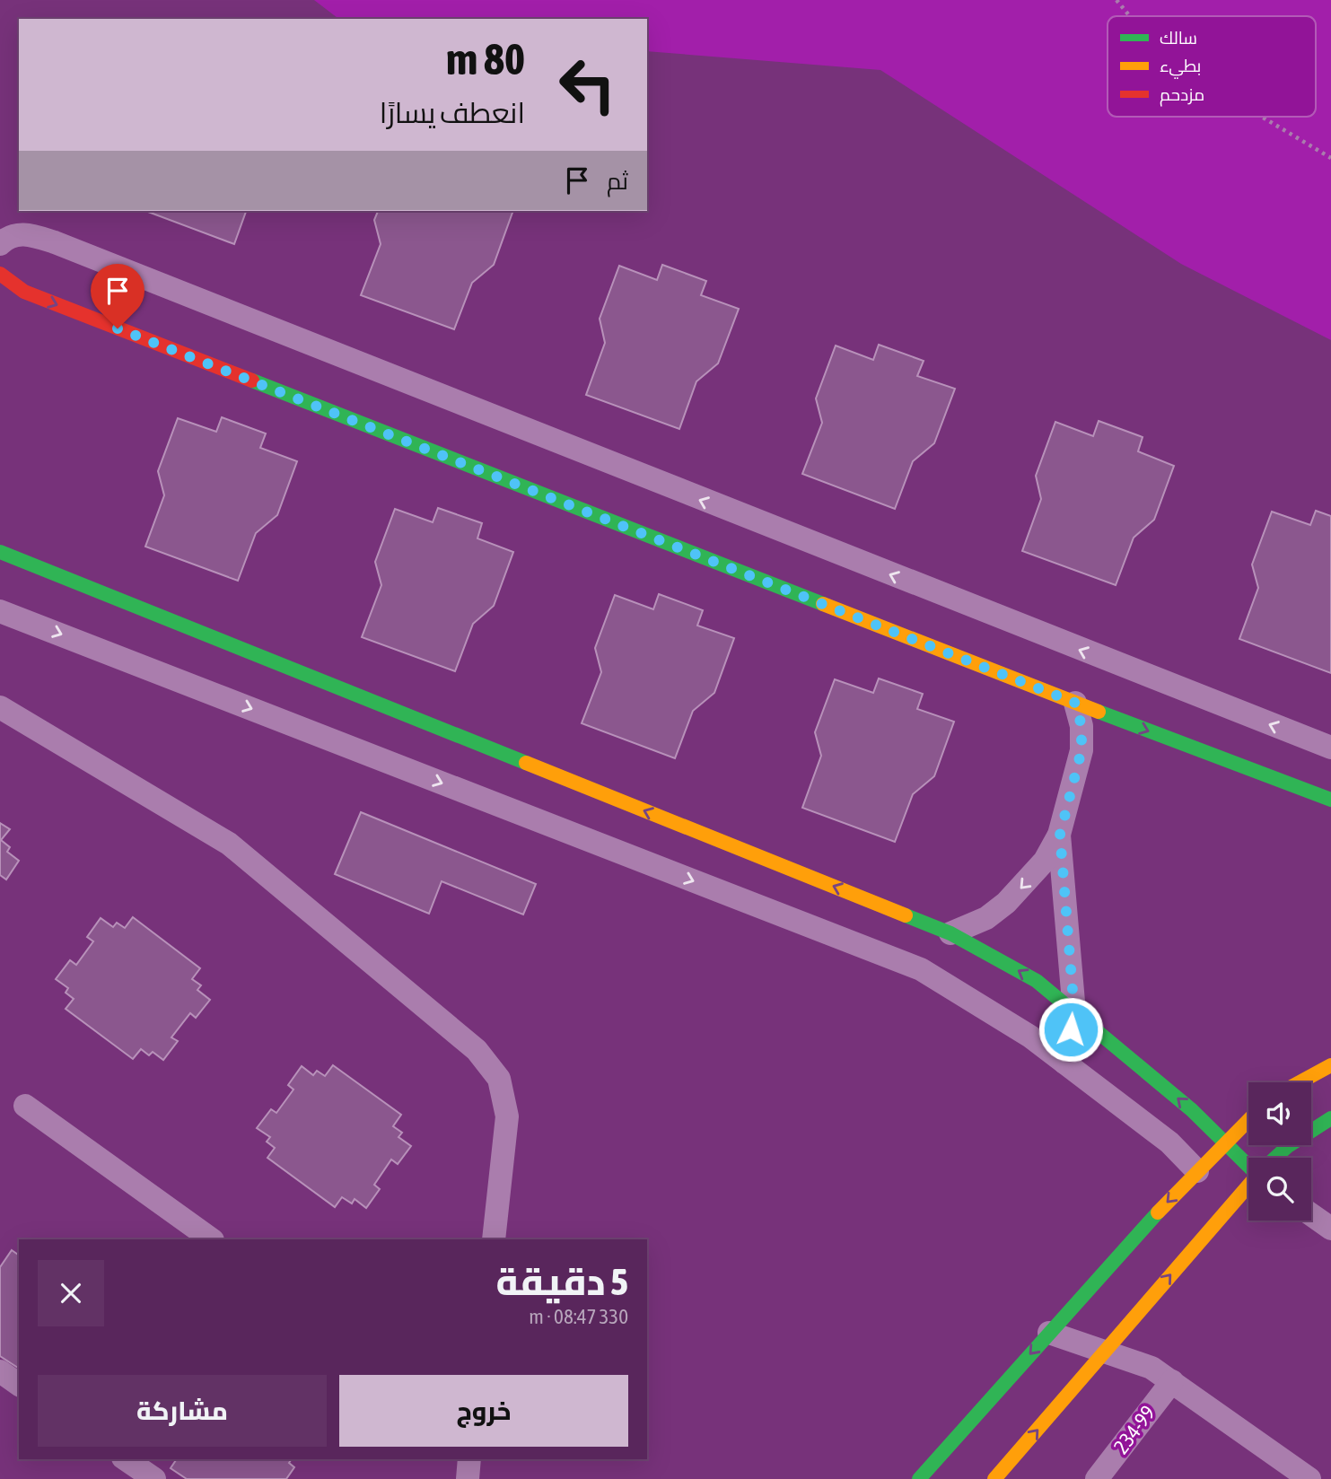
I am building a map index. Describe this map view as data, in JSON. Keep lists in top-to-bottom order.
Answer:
{
  "streets": {
    "street": ["234-99"]
  },
  "legend": ["سالك", "بطيء", "مزدحم"],
  "page": {
    "turn": ["80 m", "انعطف يسارًا"],
    "then": "ثم",
    "heading": ["5 دقيقة", "330 m · 08:47"],
    "buttons": ["خروج", "مشاركة"]
  }
}
